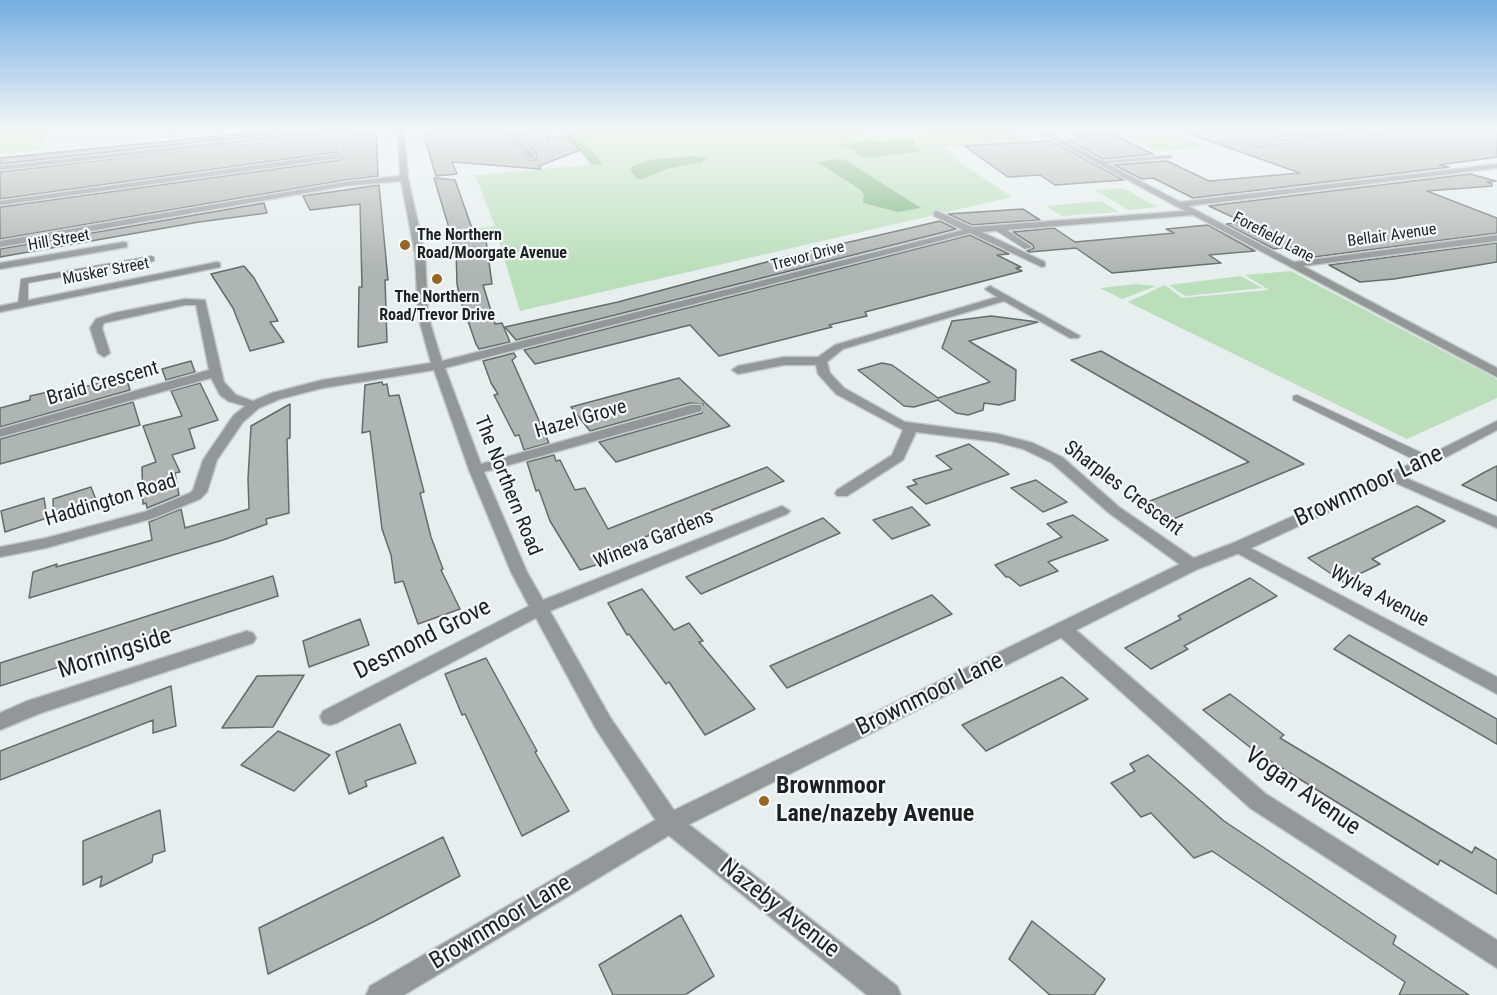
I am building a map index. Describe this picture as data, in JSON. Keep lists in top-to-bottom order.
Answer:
{
  "streets": {
    "street": [
      "Bellair Avenue",
      "Forefield Lane",
      "Hill Street",
      "Trevor Drive",
      "Musker Street",
      "Braid Crescent",
      "Hazel Grove",
      "The Northern Road",
      "Brownmoor Lane",
      "Sharples Crescent",
      "Haddington Road",
      "Wineva Gardens",
      "Wylva Avenue",
      "Desmond Grove",
      "Morningside",
      "Vogan Avenue",
      "Nazeby Avenue"
    ]
  },
  "crossings": [
    ["Bellair Avenue", "Forefield Lane"],
    ["Forefield Lane", "Trevor Drive"],
    ["Trevor Drive", "The Northern Road"],
    ["Trevor Drive", "Haddington Road"],
    ["Hazel Grove", "The Northern Road"],
    ["The Northern Road", "Brownmoor Lane"],
    ["The Northern Road", "Wineva Gardens"],
    ["The Northern Road", "Desmond Grove"],
    ["The Northern Road", "Nazeby Avenue"],
    ["Brownmoor Lane", "Sharples Crescent"],
    ["Brownmoor Lane", "Wylva Avenue"],
    ["Brownmoor Lane", "Vogan Avenue"],
    ["Brownmoor Lane", "Nazeby Avenue"],
    ["Wineva Gardens", "Desmond Grove"]
  ],
  "places": ["The Northern Road/Moorgate Avenue", "The Northern Road/Trevor Drive", "Brownmoor Lane/nazeby Avenue"]
}
